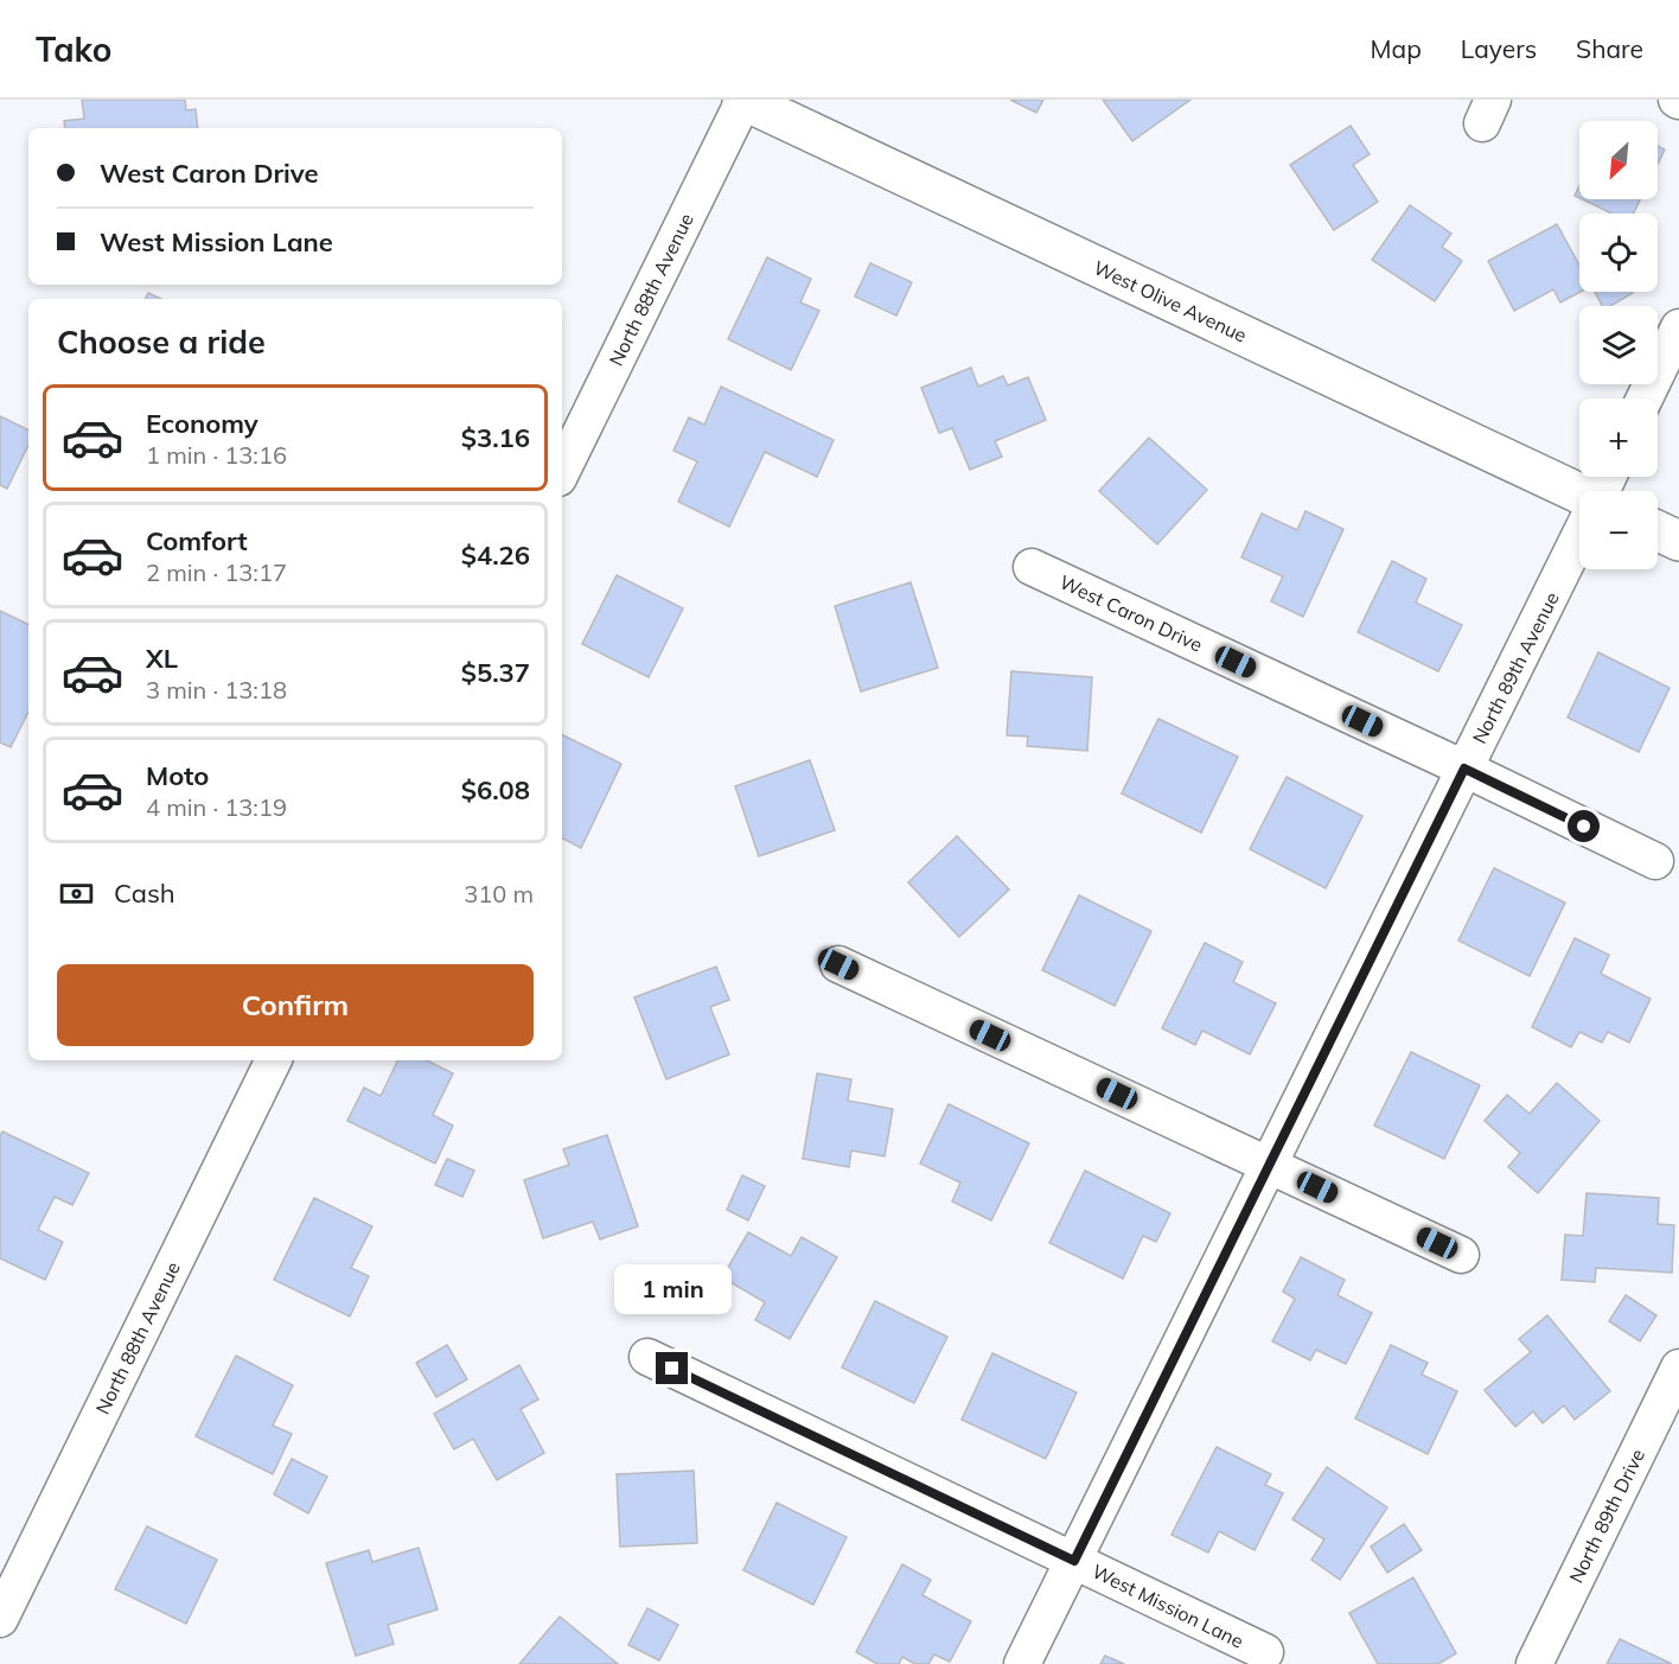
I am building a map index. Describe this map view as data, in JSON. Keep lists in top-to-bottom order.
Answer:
{
  "streets": {
    "main road": ["West Olive Avenue"],
    "street": [
      "North 88th Avenue",
      "West Caron Drive",
      "North 89th Avenue",
      "North 89th Drive",
      "West Mission Lane"
    ]
  },
  "crossings": [
    ["North 88th Avenue", "West Olive Avenue"],
    ["West Caron Drive", "North 89th Avenue"],
    ["North 89th Avenue", "West Mission Lane"]
  ],
  "north": "bottom left",
  "page": {
    "header": "Tako",
    "nav": ["Map", "Layers", "Share"],
    "map_buttons": ["+", "−"],
    "banner": ["West Caron Drive", "West Mission Lane"],
    "heading": "Choose a ride",
    "list": [
      {
        "name": "Economy",
        "note": "1 min · 13:16",
        "value": "$3.16"
      },
      {
        "name": "Comfort",
        "note": "2 min · 13:17",
        "value": "$4.26"
      },
      {
        "name": "XL",
        "note": "3 min · 13:18",
        "value": "$5.37"
      },
      {
        "name": "Moto",
        "note": "4 min · 13:19",
        "value": "$6.08"
      }
    ],
    "pay": ["Cash", "310 m"],
    "buttons": "Confirm",
    "bubble": "1 min"
  }
}
